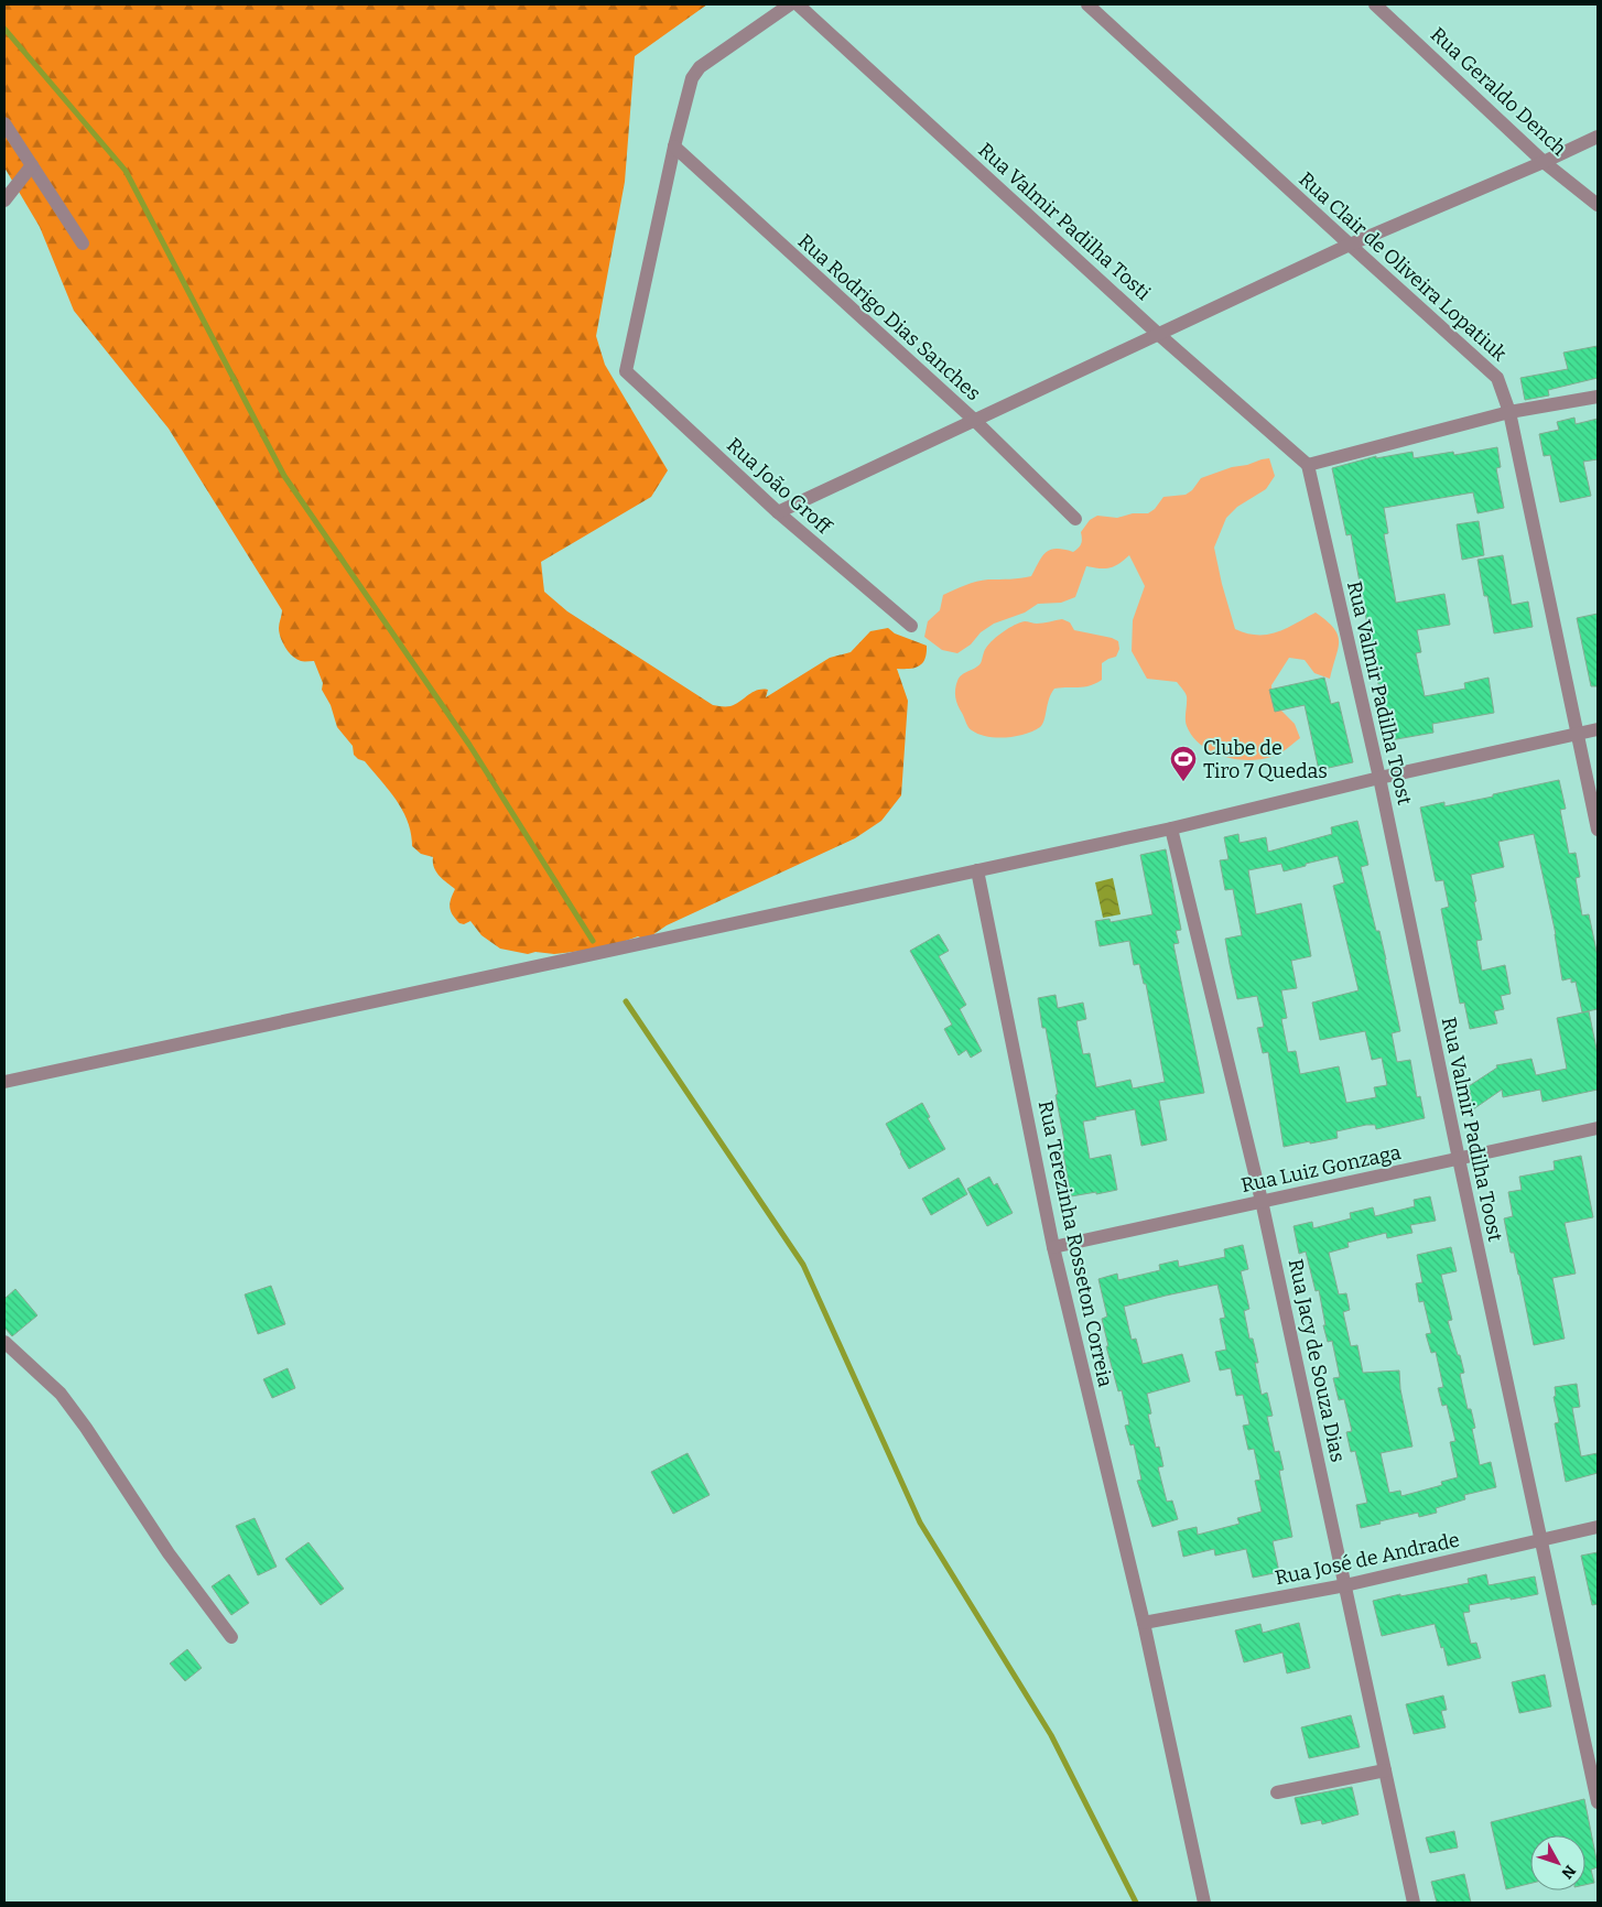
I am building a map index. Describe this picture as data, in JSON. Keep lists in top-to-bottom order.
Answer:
{
  "streets": {
    "street": [
      "Rua Geraldo Dench",
      "Rua Valmir Padilha Tosti",
      "Rua Clair de Oliveira Lopatiuk",
      "Rua Rodrigo Dias Sanches",
      "Rua João Groff",
      "Rua Valmir Padilha Toost",
      "Rua Luiz Gonzaga",
      "Rua Terezinha Rosseton Correia",
      "Rua Jacy de Souza Dias",
      "Rua José de Andrade"
    ]
  },
  "crossings": [
    ["Rua Valmir Padilha Tosti", "Rua Valmir Padilha Toost"],
    ["Rua Rodrigo Dias Sanches", "Rua João Groff"],
    ["Rua Valmir Padilha Toost", "Rua Luiz Gonzaga"],
    ["Rua Valmir Padilha Toost", "Rua José de Andrade"],
    ["Rua Luiz Gonzaga", "Rua Terezinha Rosseton Correia"],
    ["Rua Luiz Gonzaga", "Rua Jacy de Souza Dias"],
    ["Rua Terezinha Rosseton Correia", "Rua José de Andrade"],
    ["Rua Jacy de Souza Dias", "Rua José de Andrade"]
  ],
  "places": {
    "sports": ["Clube de Tiro 7 Quedas"]
  },
  "north": "bottom right"
}
